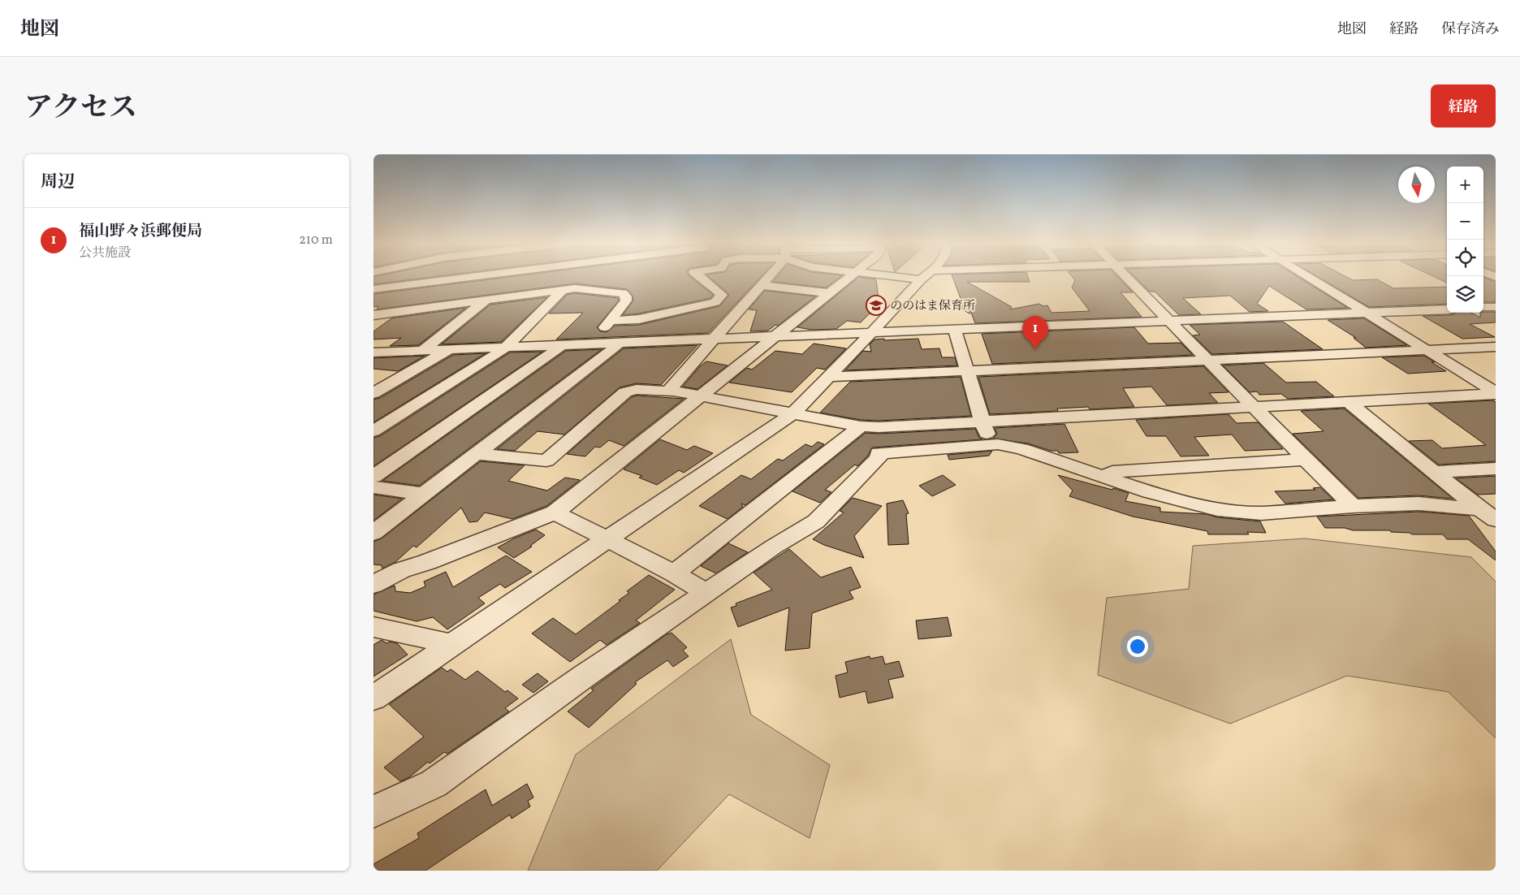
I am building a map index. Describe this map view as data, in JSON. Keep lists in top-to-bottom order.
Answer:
{
  "places": {
    "school or university": ["ののはま保育所"]
  },
  "north": "bottom",
  "page": {
    "header": "地図",
    "nav": ["地図", "経路", "保存済み"],
    "title": "アクセス",
    "buttons": "経路",
    "heading": "周辺",
    "map_buttons": ["+", "−"],
    "list": [
      {
        "mark": "1",
        "name": "福山野々浜郵便局",
        "note": "公共施設",
        "value": "210 m"
      }
    ],
    "pins": "1"
  }
}
